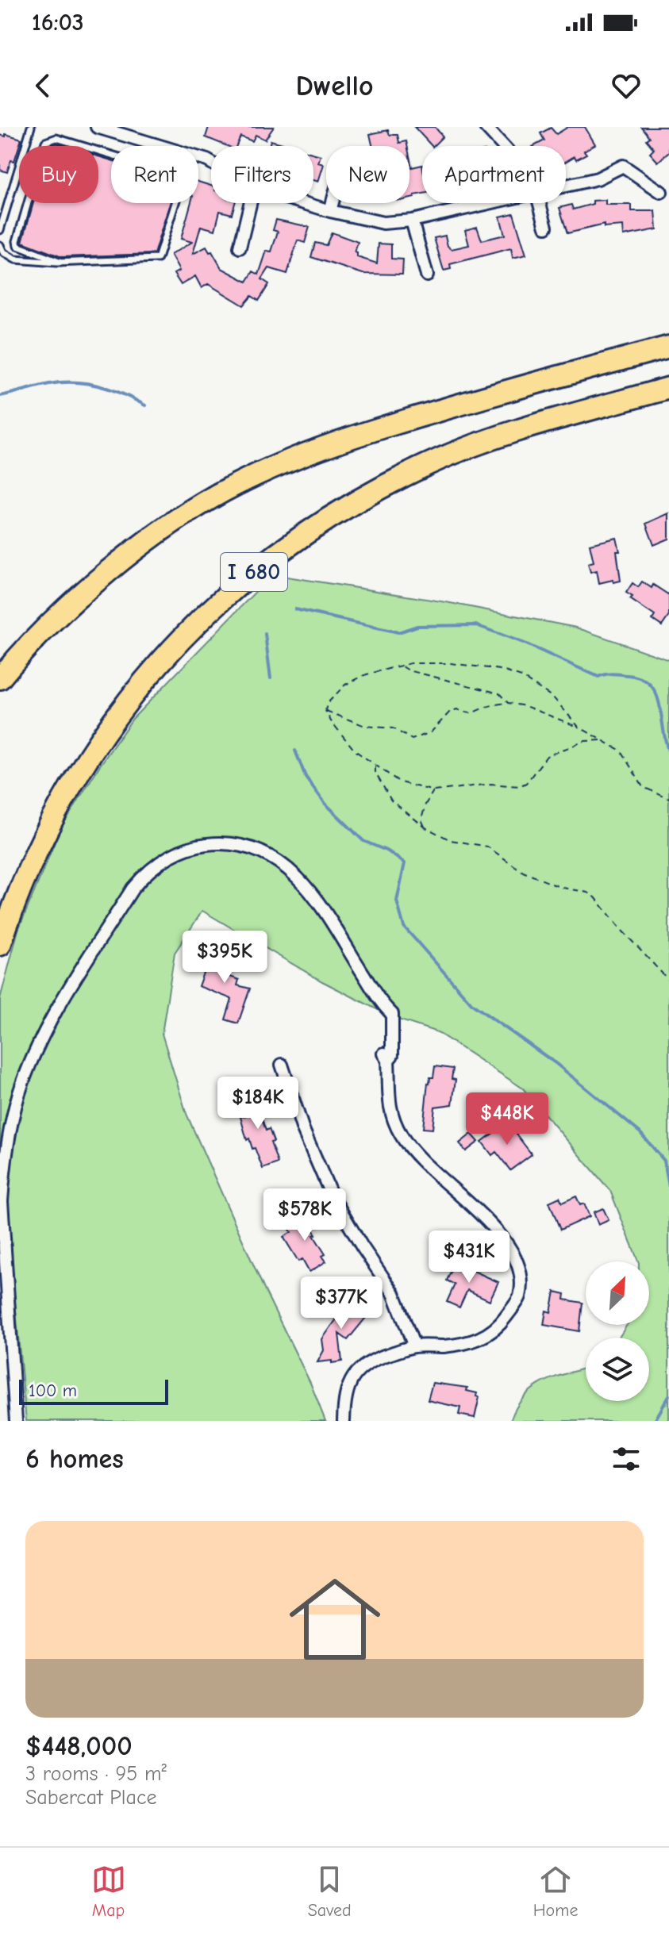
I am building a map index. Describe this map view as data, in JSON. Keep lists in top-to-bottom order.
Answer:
{
  "streets": {
    "highway": ["I 680"]
  },
  "scale_bar": "100 m",
  "north": "top right",
  "page": {
    "status": "16:03",
    "header": "Dwello",
    "chip": [
      "Buy",
      "Rent",
      "Filters",
      "New",
      "Apartment"
    ],
    "price": [
      "$395K",
      "$184K",
      "$448K",
      "$578K",
      "$431K",
      "$377K"
    ],
    "scale": "100 m",
    "heading": "6 homes",
    "list": [
      {
        "name": "$448,000",
        "note": "3 rooms · 95 m² · Sabercat Place"
      }
    ],
    "tabs": ["Map", "Saved", "Home"]
  }
}
